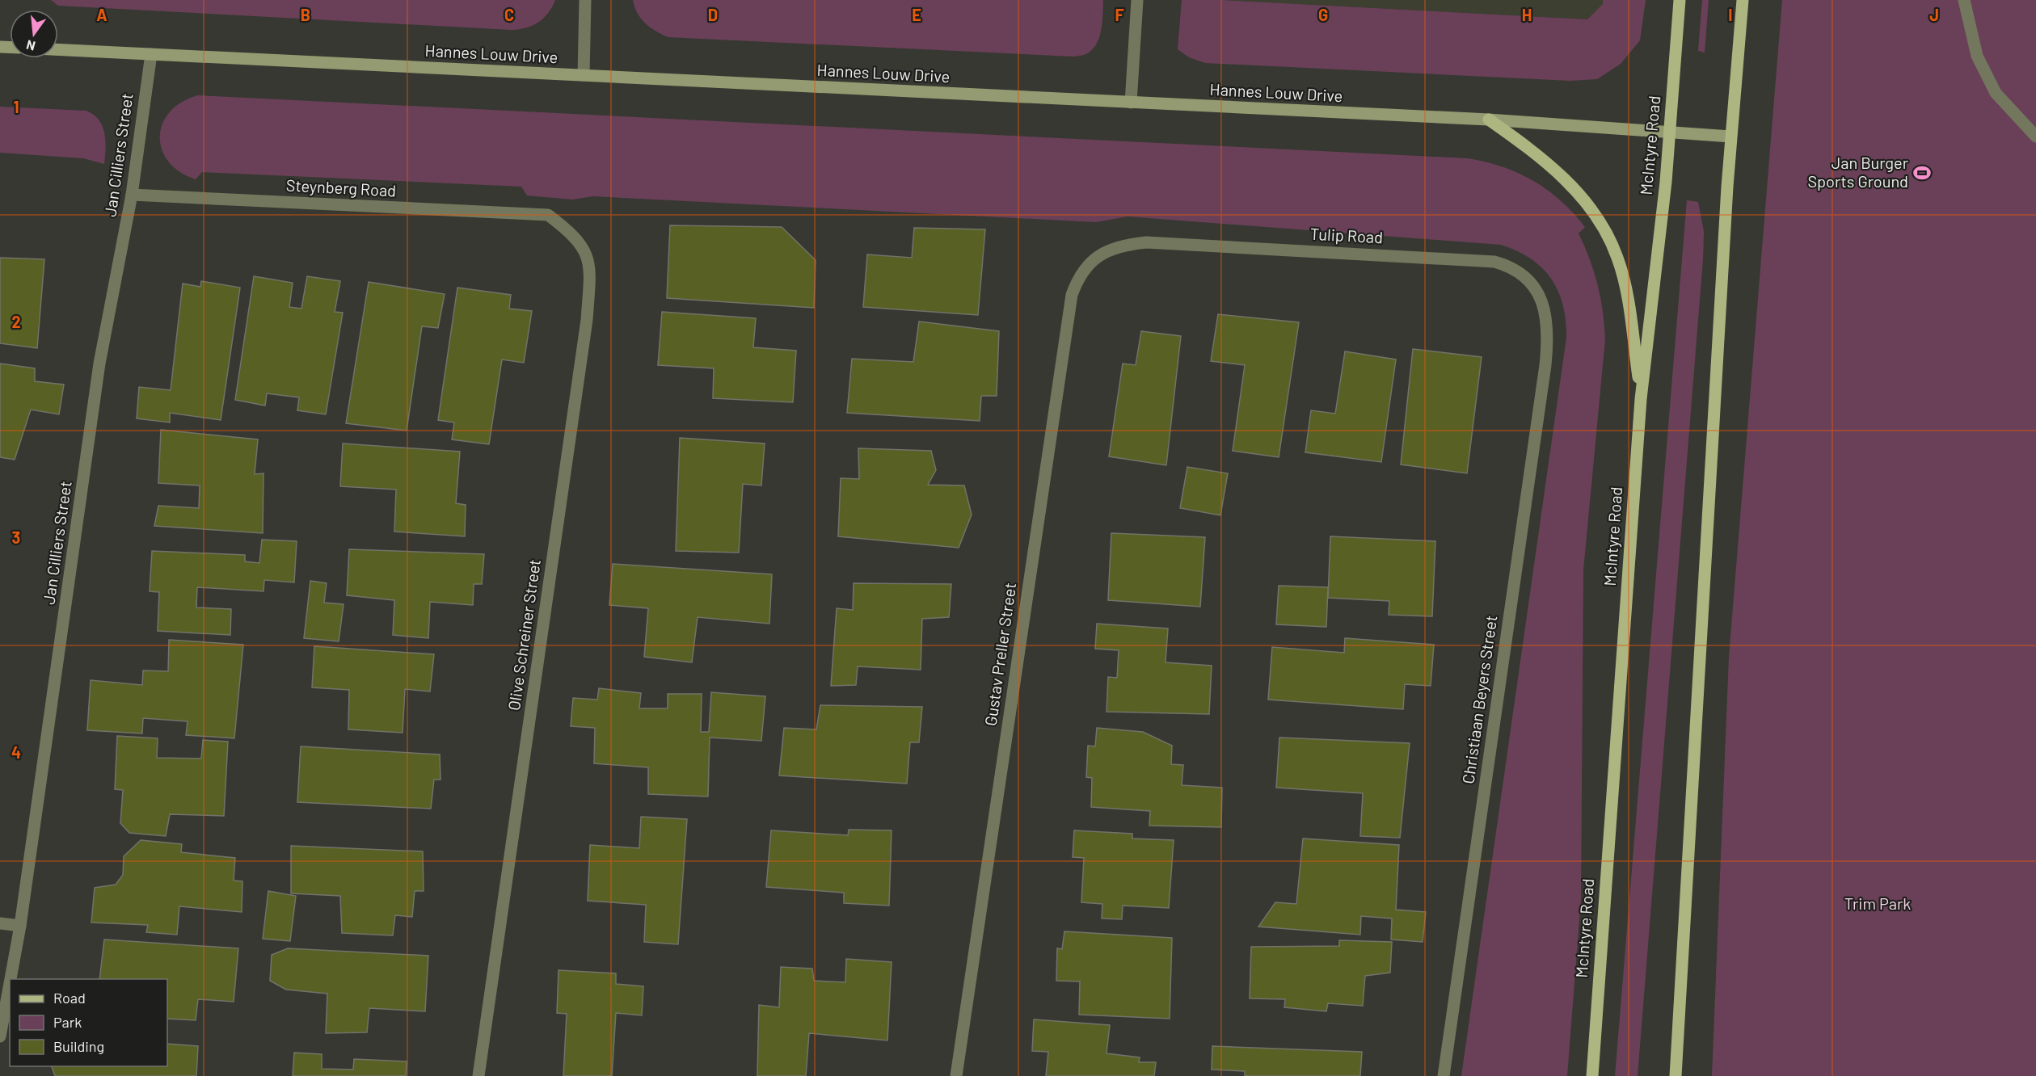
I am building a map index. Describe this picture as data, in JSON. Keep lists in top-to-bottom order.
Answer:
{
  "streets": {
    "main road": ["McIntyre Road"],
    "street": [
      "Hannes Louw Drive",
      "Jan Cilliers Street",
      "Steynberg Road",
      "Tulip Road",
      "Olive Schreiner Street",
      "Gustav Preller Street",
      "Christiaan Beyers Street"
    ]
  },
  "crossings": [
    ["Hannes Louw Drive", "McIntyre Road"],
    ["Hannes Louw Drive", "Jan Cilliers Street"],
    ["Jan Cilliers Street", "Steynberg Road"],
    ["Steynberg Road", "Olive Schreiner Street"],
    ["Tulip Road", "Gustav Preller Street"],
    ["Tulip Road", "Christiaan Beyers Street"]
  ],
  "parks": ["Trim Park"],
  "places": {
    "sports": ["Jan Burger Sports Ground"]
  },
  "legend": ["Road", "Park", "Building"],
  "north": "bottom",
  "grid": {
    "columns": [
      "A",
      "B",
      "C",
      "D",
      "E",
      "F",
      "G",
      "H",
      "I",
      "J"
    ],
    "rows": [
      "1",
      "2",
      "3",
      "4"
    ]
  }
}
